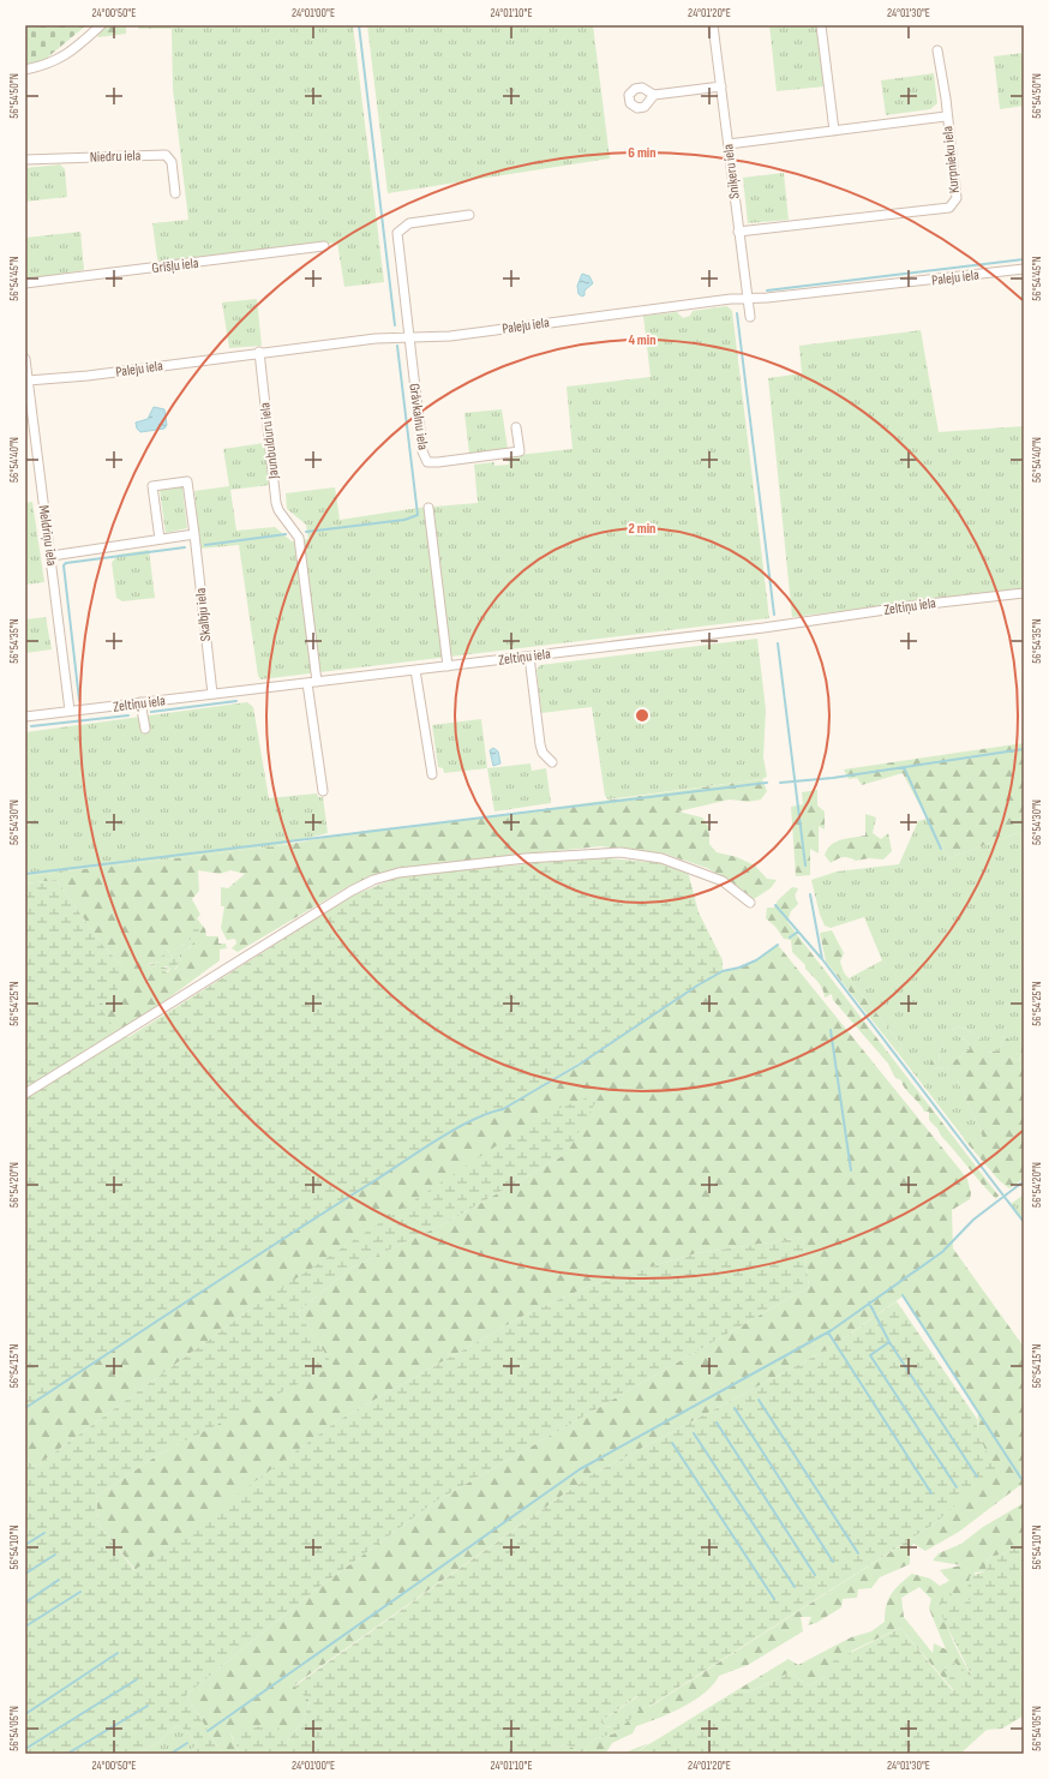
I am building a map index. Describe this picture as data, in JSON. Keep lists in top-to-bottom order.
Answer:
{
  "streets": {
    "street": [
      "Niedru iela",
      "Kurpnieku iela",
      "Sniķeru iela",
      "Grīšļu iela",
      "Paleju iela",
      "Grāvkalnu iela",
      "Jaunbulduru iela",
      "Meldriņu iela",
      "Zeltiņu iela",
      "Skalbju iela"
    ]
  },
  "crossings": [
    ["Kurpnieku iela", "Sniķeru iela"],
    ["Sniķeru iela", "Paleju iela"],
    ["Paleju iela", "Grāvkalnu iela"],
    ["Paleju iela", "Jaunbulduru iela"],
    ["Paleju iela", "Meldriņu iela"],
    ["Jaunbulduru iela", "Zeltiņu iela"],
    ["Meldriņu iela", "Zeltiņu iela"],
    ["Zeltiņu iela", "Skalbju iela"]
  ],
  "coordinates": [
    "24°00'50\"E",
    "24°01'00\"E",
    "24°01'10\"E",
    "24°01'20\"E",
    "24°01'30\"E",
    "56°54'50\"N",
    "56°54'45\"N",
    "56°54'40\"N",
    "56°54'35\"N",
    "56°54'30\"N",
    "56°54'25\"N",
    "56°54'20\"N",
    "56°54'15\"N",
    "56°54'10\"N",
    "56°54'05\"N"
  ],
  "rings": ["6 min", "4 min", "2 min"]
}
